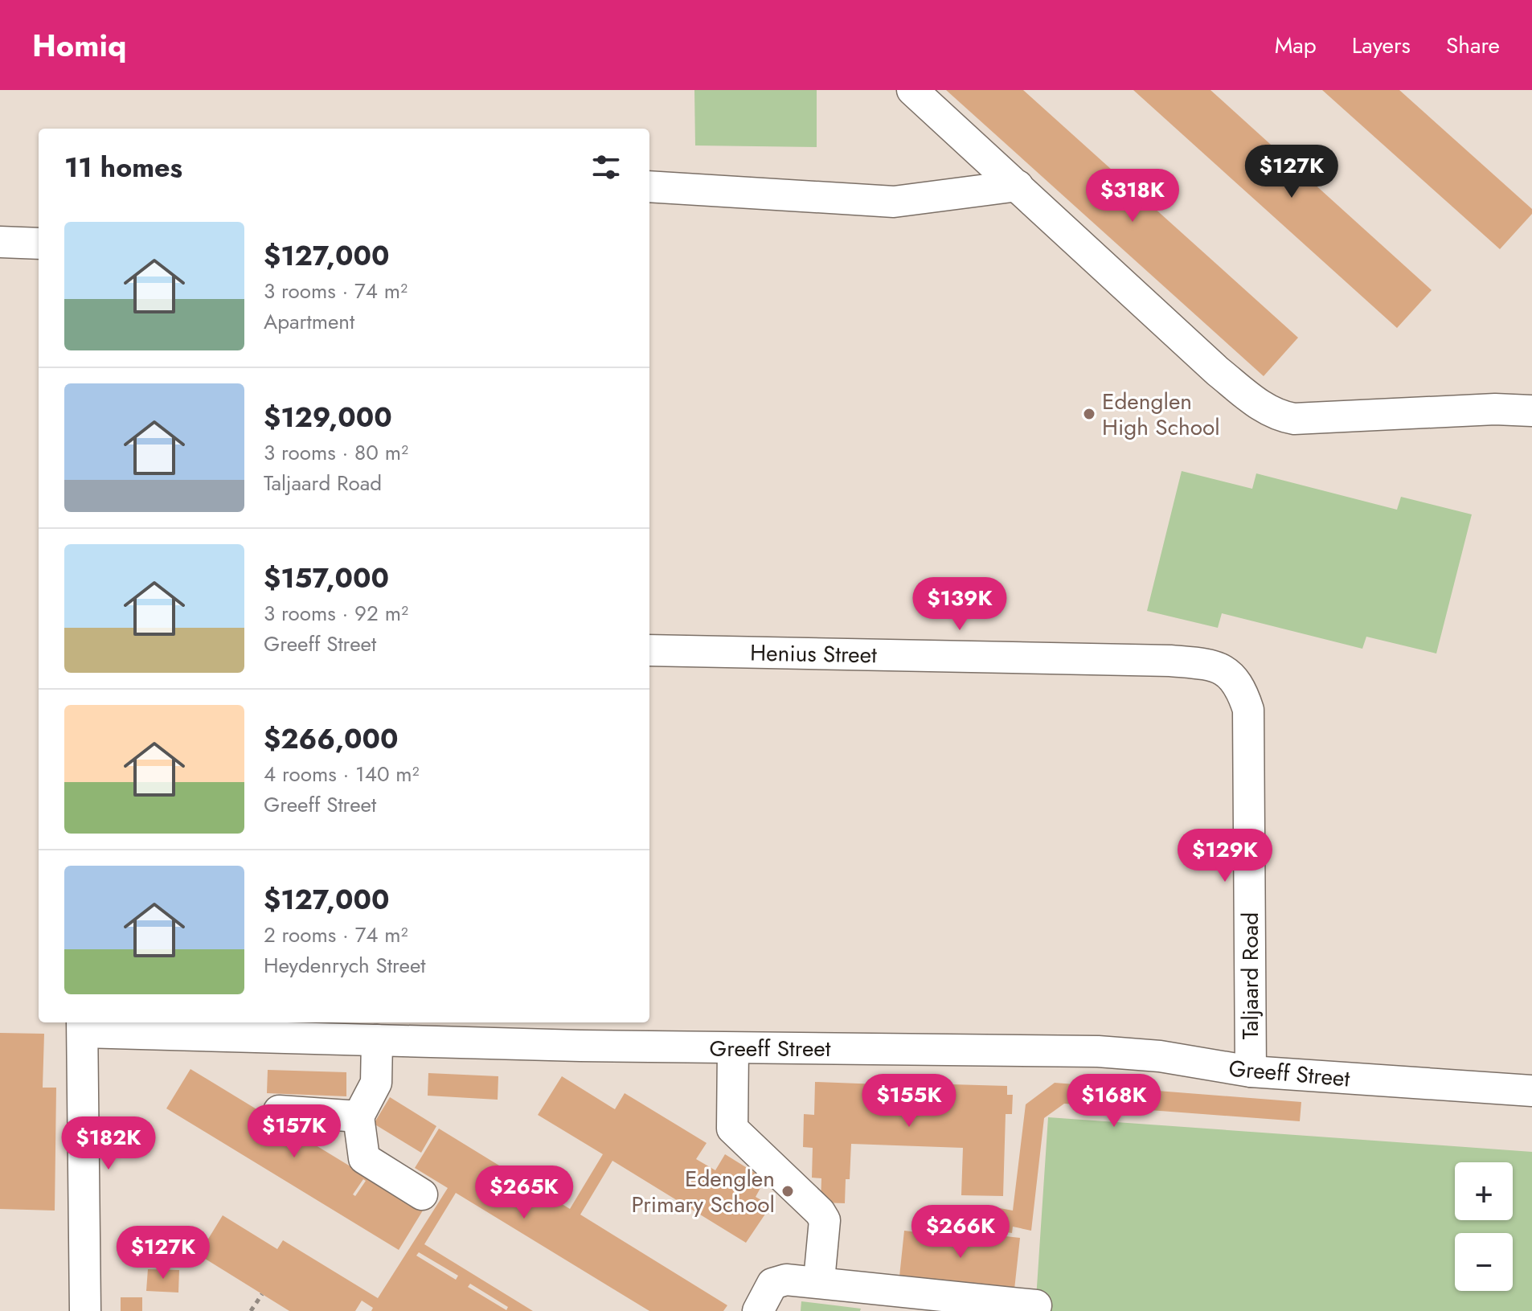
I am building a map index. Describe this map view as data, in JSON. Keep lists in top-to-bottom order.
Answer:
{
  "streets": {
    "street": ["Henius Street", "Taljaard Road", "Greeff Street"]
  },
  "crossings": [
    ["Henius Street", "Taljaard Road"],
    ["Taljaard Road", "Greeff Street"]
  ],
  "places": ["Edenglen High School", "Edenglen Primary School"],
  "page": {
    "header": "Homiq",
    "nav": ["Map", "Layers", "Share"],
    "heading": "11 homes",
    "price": [
      "$127K",
      "$318K",
      "$139K",
      "$129K",
      "$155K",
      "$168K",
      "$157K",
      "$182K",
      "$265K",
      "$266K",
      "$127K"
    ],
    "list": [
      {
        "name": "$127,000",
        "note": "3 rooms · 74 m² · Apartment"
      },
      {
        "name": "$129,000",
        "note": "3 rooms · 80 m² · Taljaard Road"
      },
      {
        "name": "$157,000",
        "note": "3 rooms · 92 m² · Greeff Street"
      },
      {
        "name": "$266,000",
        "note": "4 rooms · 140 m² · Greeff Street"
      },
      {
        "name": "$127,000",
        "note": "2 rooms · 74 m² · Heydenrych Street"
      }
    ],
    "map_buttons": ["+", "−"]
  }
}
